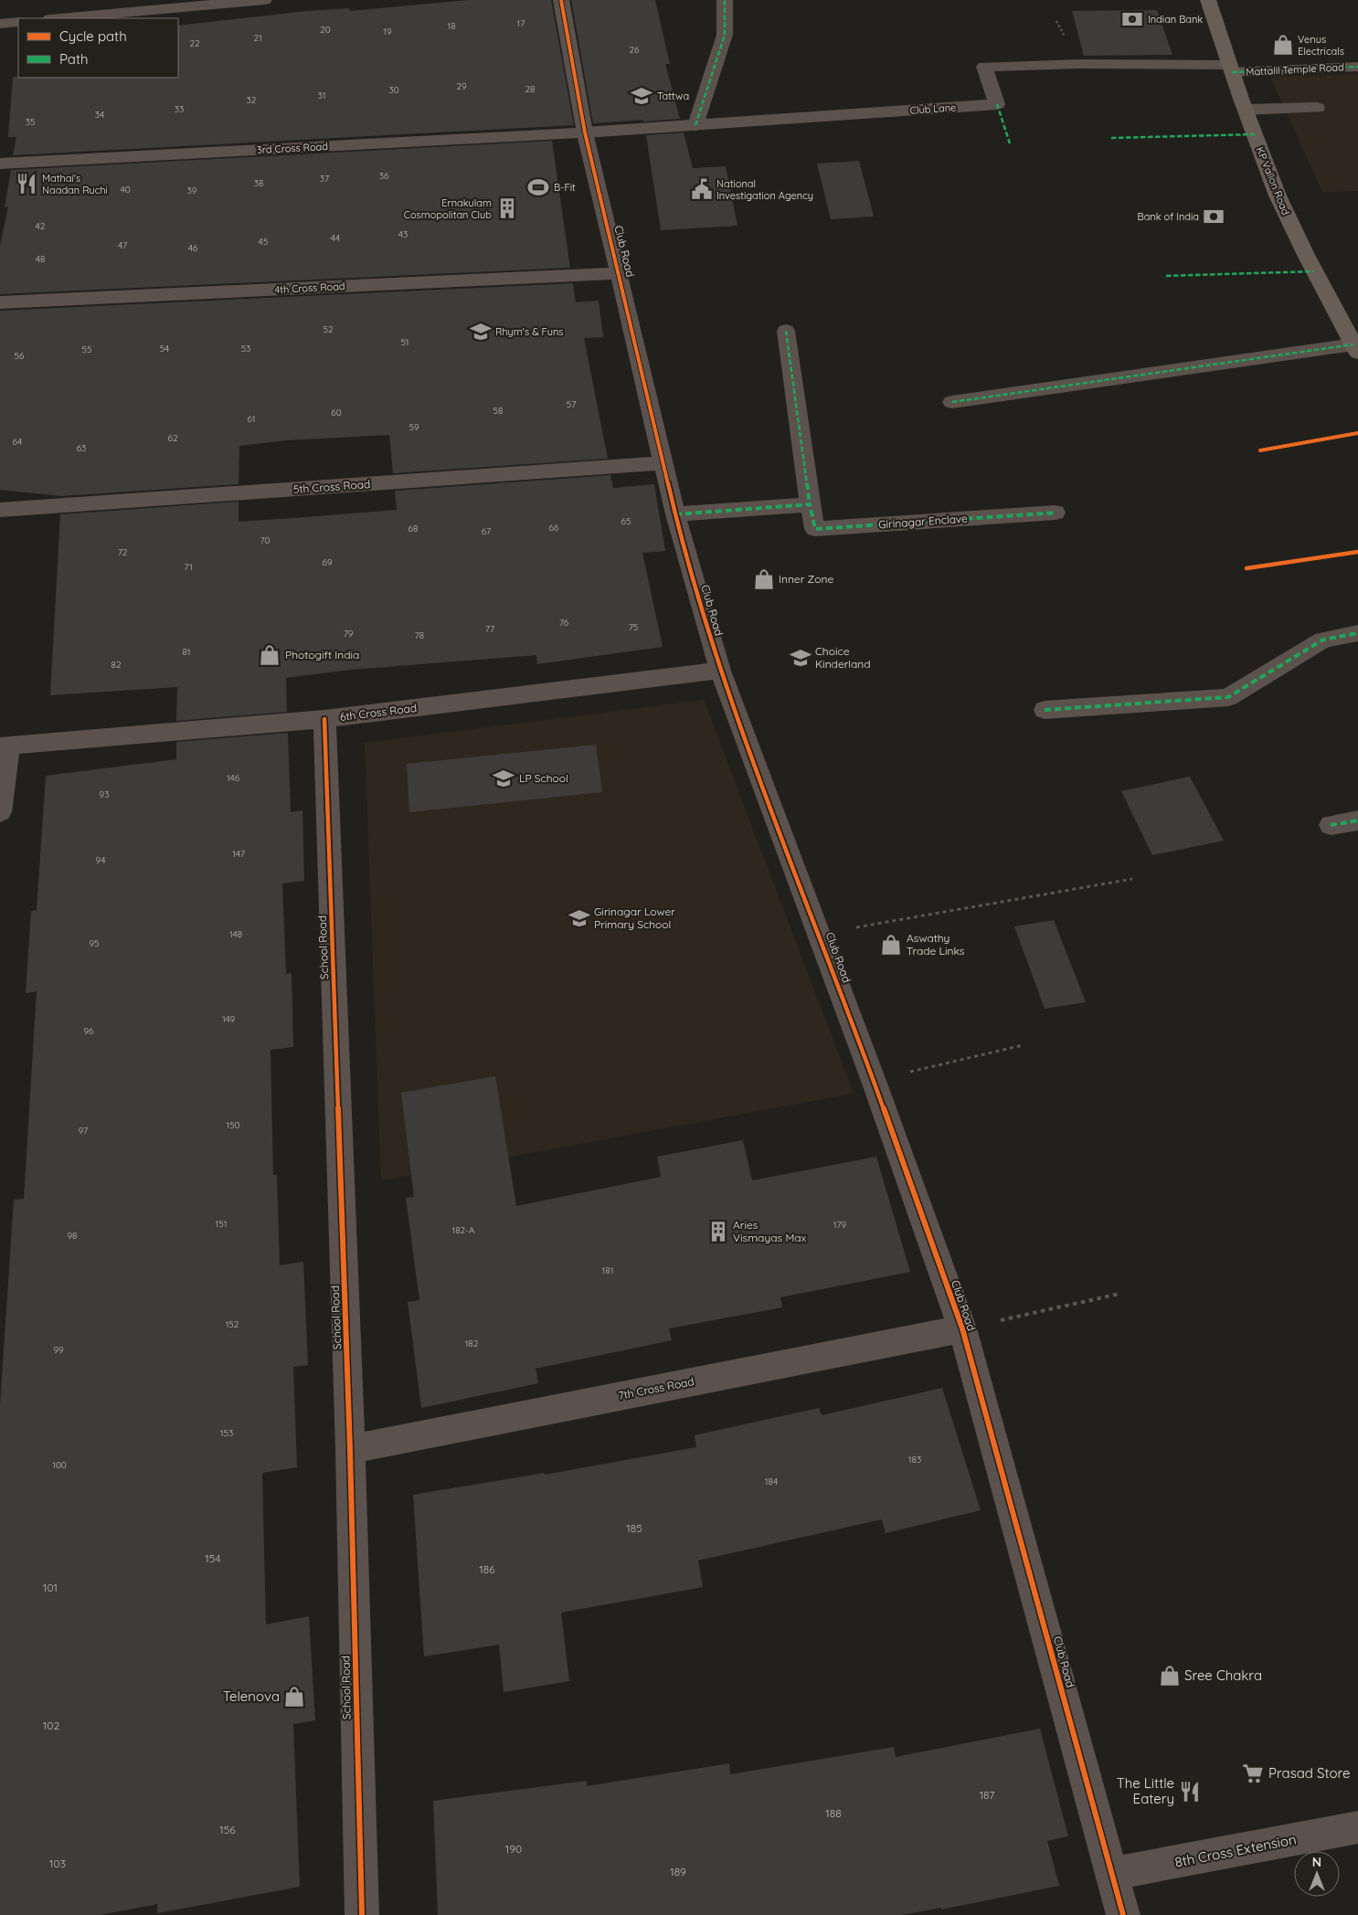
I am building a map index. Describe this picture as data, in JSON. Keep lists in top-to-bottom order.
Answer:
{
  "streets": {
    "street": [
      "Mattalil Temple Road",
      "Club Lane",
      "3rd Cross Road",
      "KP Vallon Road",
      "Club Road",
      "4th Cross Road",
      "5th Cross Road",
      "Girinagar Enclave",
      "6th Cross Road",
      "School Road",
      "7th Cross Road",
      "8th Cross Extension"
    ]
  },
  "crossings": [
    ["Mattalil Temple Road", "Club Lane"],
    ["Mattalil Temple Road", "KP Vallon Road"],
    ["Club Lane", "3rd Cross Road"],
    ["Club Lane", "KP Vallon Road"],
    ["Club Lane", "Club Road"],
    ["3rd Cross Road", "Club Road"],
    ["Club Road", "4th Cross Road"],
    ["Club Road", "5th Cross Road"],
    ["Club Road", "6th Cross Road"],
    ["Club Road", "7th Cross Road"],
    ["Club Road", "8th Cross Extension"],
    ["6th Cross Road", "School Road"],
    ["School Road", "7th Cross Road"]
  ],
  "places": {
    "bank": ["Indian Bank", "Bank of India"],
    "shop": [
      "Venus Electricals",
      "Inner Zone",
      "Photogift India",
      "Aswathy Trade Links",
      "Sree Chakra",
      "Telenova"
    ],
    "school or university": [
      "Tattwa",
      "Rhym's & Funs",
      "Choice Kinderland",
      "LP School",
      "Girinagar Lower Primary School"
    ],
    "restaurant": ["Mathai's Naadan Ruchi", "The Little Eatery"],
    "sports": ["B-Fit"],
    "public building": ["National Investigation Agency"],
    "building": ["Ernakulam Cosmopolitan Club", "Aries Vismayas Max"],
    "supermarket": ["Prasad Store"]
  },
  "house_numbers": [
    "17",
    "18",
    "20",
    "19",
    "21",
    "22",
    "26",
    "29",
    "28",
    "30",
    "31",
    "32",
    "33",
    "34",
    "35",
    "36",
    "37",
    "38",
    "40",
    "39",
    "42",
    "43",
    "44",
    "45",
    "47",
    "46",
    "48",
    "52",
    "51",
    "54",
    "53",
    "55",
    "56",
    "57",
    "58",
    "60",
    "61",
    "59",
    "62",
    "64",
    "63",
    "65",
    "66",
    "68",
    "67",
    "70",
    "72",
    "69",
    "71",
    "76",
    "75",
    "77",
    "79",
    "78",
    "81",
    "82",
    "146",
    "93",
    "147",
    "94",
    "148",
    "95",
    "149",
    "96",
    "150",
    "97",
    "151",
    "179",
    "182-A",
    "98",
    "181",
    "152",
    "182",
    "99",
    "153",
    "183",
    "100",
    "184",
    "185",
    "154",
    "186",
    "101",
    "102",
    "187",
    "188",
    "156",
    "190",
    "103",
    "189"
  ],
  "legend": ["Cycle path", "Path"],
  "north": "top"
}
